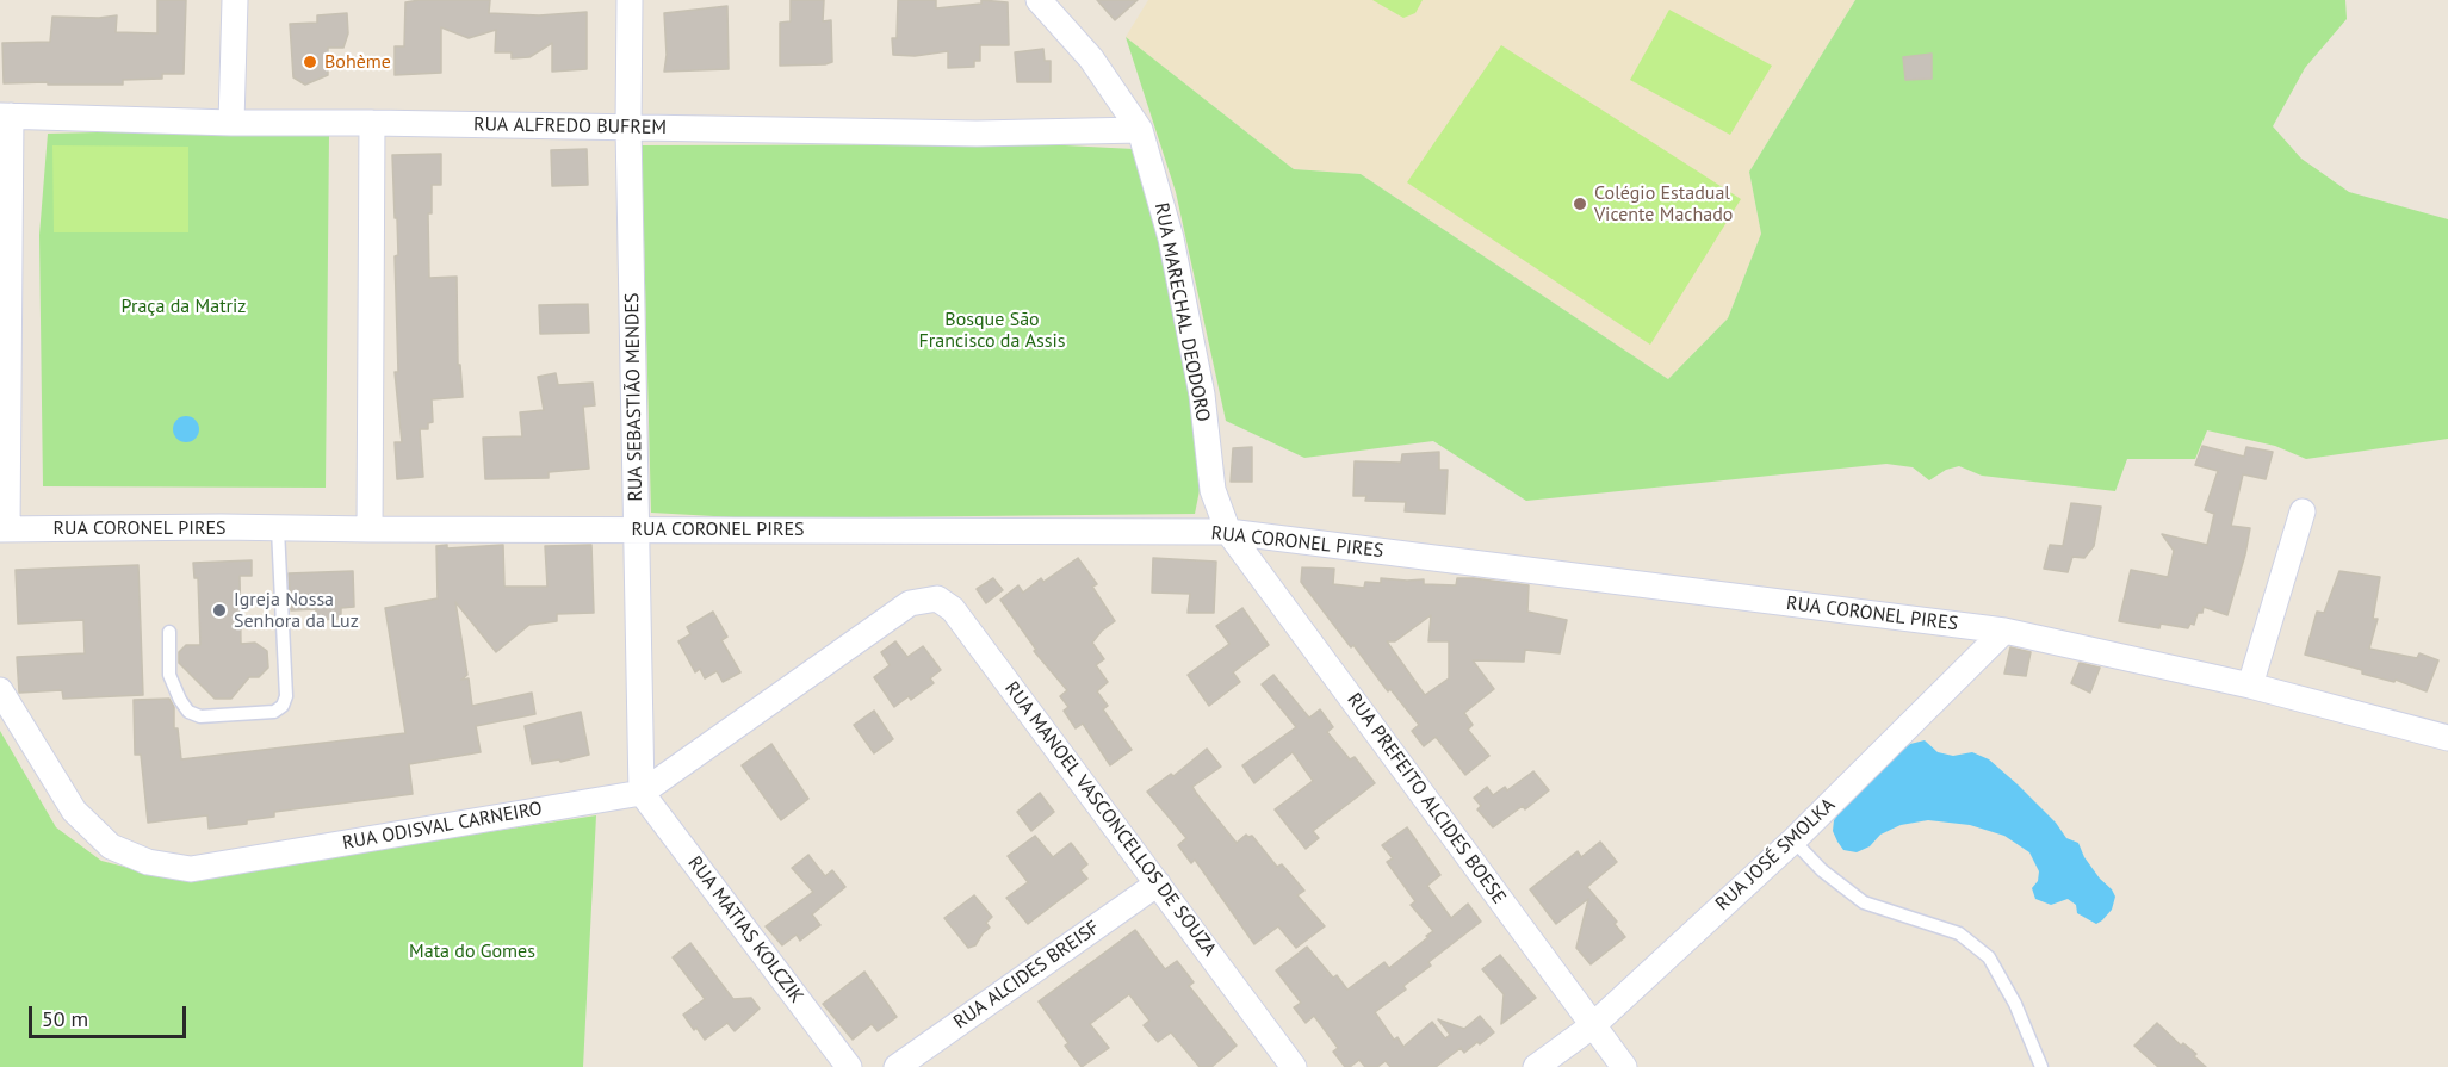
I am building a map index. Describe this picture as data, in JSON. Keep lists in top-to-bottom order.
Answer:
{
  "streets": {
    "street": [
      "RUA ALFREDO BUFREM",
      "RUA MARECHAL DEODORO",
      "RUA SEBASTIÃO MENDES",
      "RUA CORONEL PIRES",
      "RUA PREFEITO ALCIDES BOESE",
      "RUA MANOEL VASCONCELLOS DE SOUZA",
      "RUA ODISVAL CARNEIRO",
      "RUA JOSÉ SMOLKA",
      "RUA MATIAS KOLCZIK",
      "RUA ALCIDES BREISF"
    ]
  },
  "crossings": [
    ["RUA ALFREDO BUFREM", "RUA MARECHAL DEODORO"],
    ["RUA ALFREDO BUFREM", "RUA SEBASTIÃO MENDES"],
    ["RUA MARECHAL DEODORO", "RUA CORONEL PIRES"],
    ["RUA MARECHAL DEODORO", "RUA PREFEITO ALCIDES BOESE"],
    ["RUA SEBASTIÃO MENDES", "RUA CORONEL PIRES"],
    ["RUA SEBASTIÃO MENDES", "RUA ODISVAL CARNEIRO"],
    ["RUA SEBASTIÃO MENDES", "RUA MATIAS KOLCZIK"],
    ["RUA CORONEL PIRES", "RUA PREFEITO ALCIDES BOESE"],
    ["RUA CORONEL PIRES", "RUA JOSÉ SMOLKA"],
    ["RUA PREFEITO ALCIDES BOESE", "RUA JOSÉ SMOLKA"],
    ["RUA MANOEL VASCONCELLOS DE SOUZA", "RUA ODISVAL CARNEIRO"],
    ["RUA MANOEL VASCONCELLOS DE SOUZA", "RUA ALCIDES BREISF"],
    ["RUA ODISVAL CARNEIRO", "RUA MATIAS KOLCZIK"]
  ],
  "parks": ["Praça da Matriz", "Bosque São Francisco da Assis", "Mata do Gomes"],
  "places": ["Bohème", "Colégio Estadual Vicente Machado", "Igreja Nossa Senhora da Luz"],
  "scale_bar": "50 m"
}
